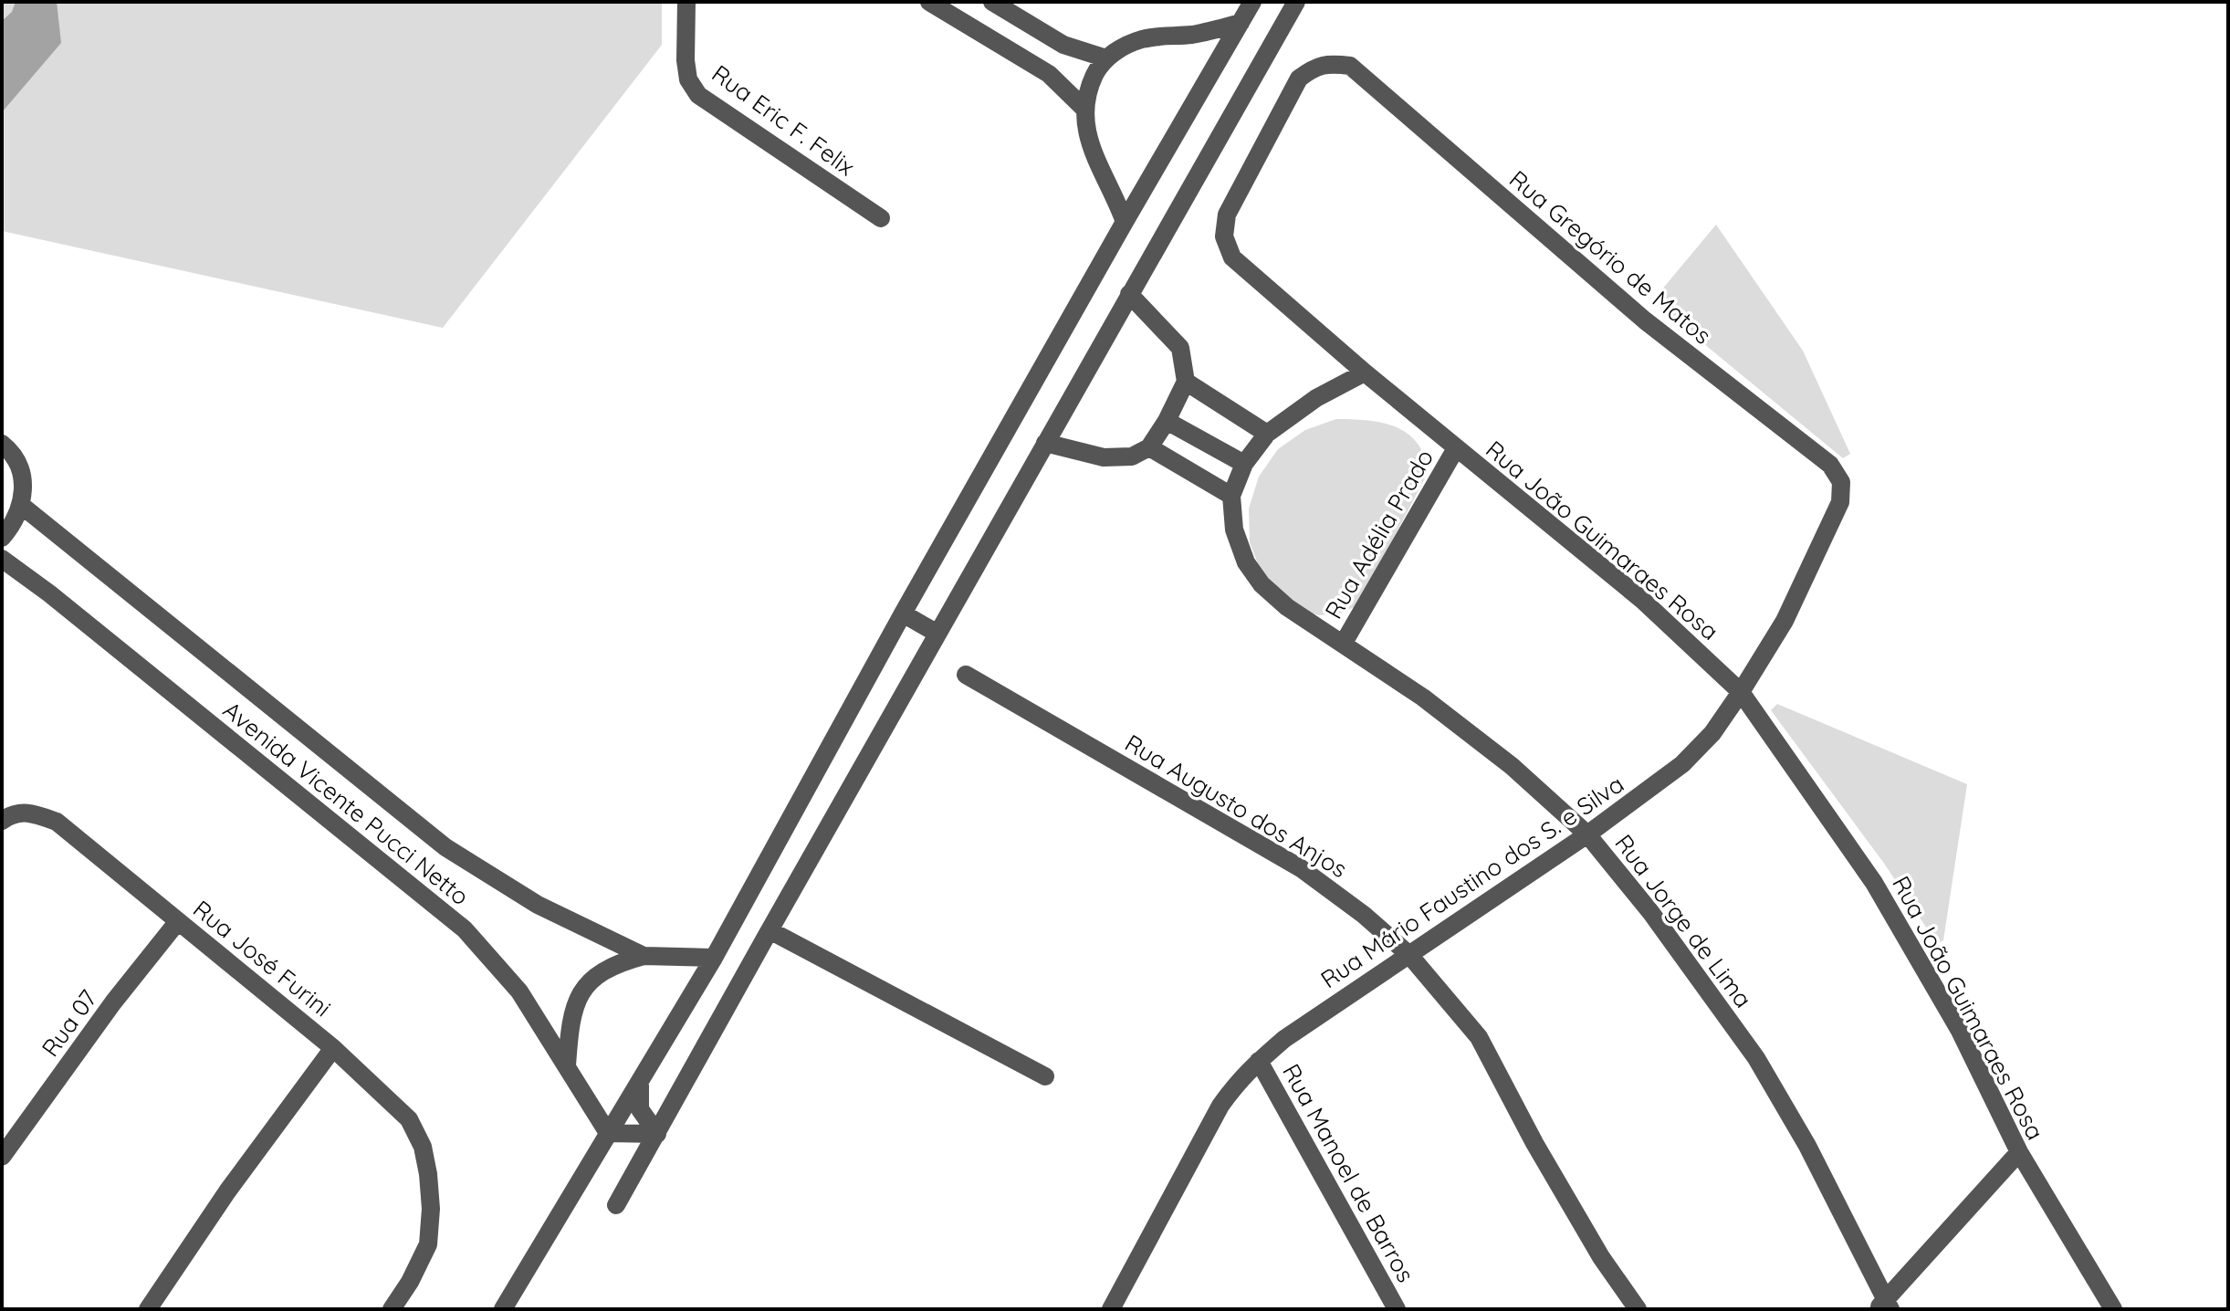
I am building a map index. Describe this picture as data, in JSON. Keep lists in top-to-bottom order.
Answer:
{
  "streets": {
    "street": [
      "Rua Eric F. Felix",
      "Rua Gregório de Matos",
      "Rua Adélia Prado",
      "Rua João Guimaraes Rosa",
      "Avenida Vicente Pucci Netto",
      "Rua Augusto dos Anjos",
      "Rua Mário Faustino dos S. e Silva",
      "Rua Jorge de Lima",
      "Rua José Furini",
      "Rua 07",
      "Rua Manoel de Barros"
    ]
  },
  "crossings": [
    ["Rua Gregório de Matos", "Rua João Guimaraes Rosa"],
    ["Rua Gregório de Matos", "Rua Mário Faustino dos S. e Silva"],
    ["Rua Adélia Prado", "Rua João Guimaraes Rosa"],
    ["Rua Adélia Prado", "Rua Jorge de Lima"],
    ["Rua João Guimaraes Rosa", "Rua Mário Faustino dos S. e Silva"],
    ["Rua Augusto dos Anjos", "Rua Mário Faustino dos S. e Silva"],
    ["Rua Mário Faustino dos S. e Silva", "Rua Jorge de Lima"],
    ["Rua Mário Faustino dos S. e Silva", "Rua Manoel de Barros"],
    ["Rua José Furini", "Rua 07"]
  ]
}
